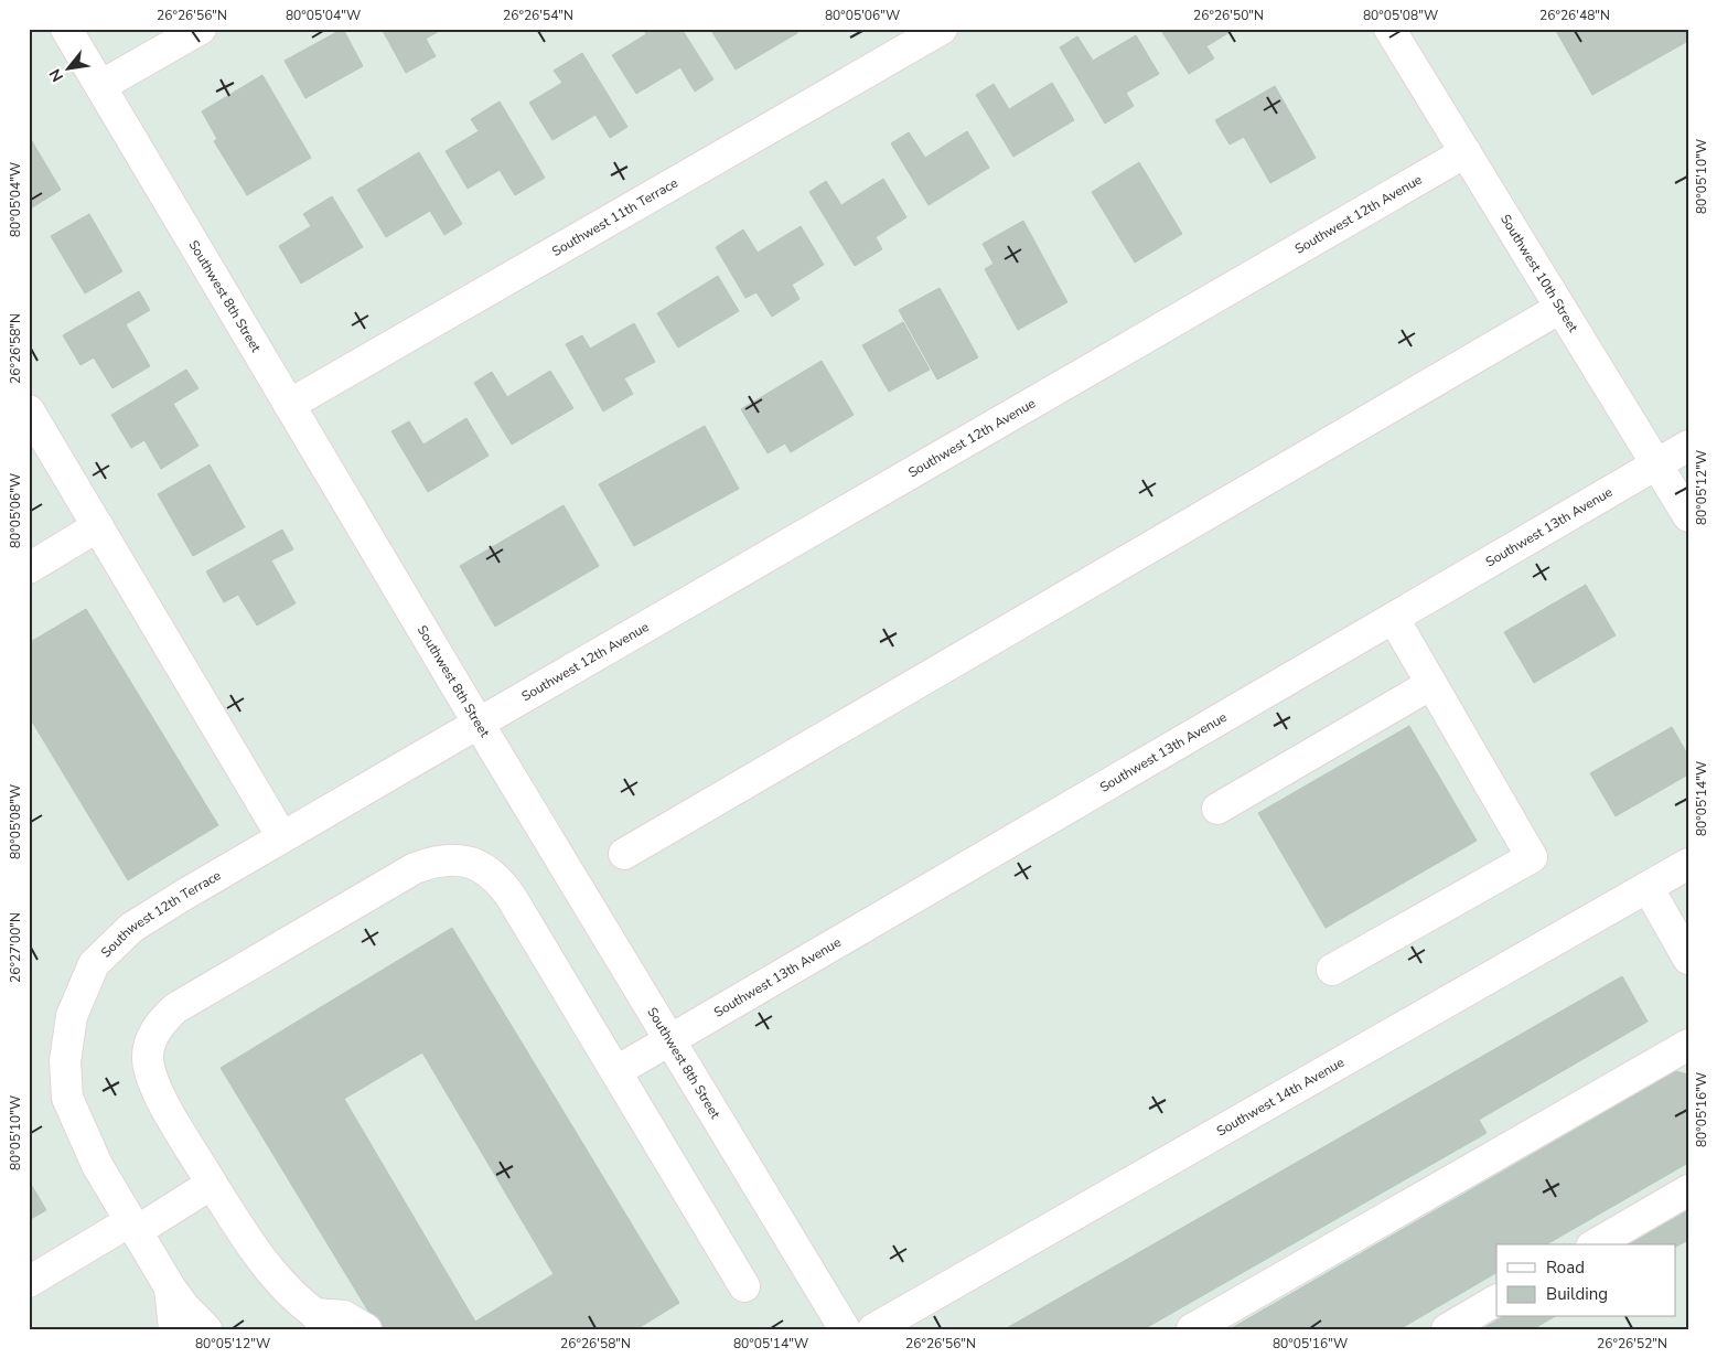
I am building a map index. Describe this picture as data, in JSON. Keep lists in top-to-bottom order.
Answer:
{
  "streets": {
    "street": [
      "Southwest 12th Avenue",
      "Southwest 11th Terrace",
      "Southwest 10th Street",
      "Southwest 8th Street",
      "Southwest 13th Avenue",
      "Southwest 12th Terrace",
      "Southwest 14th Avenue"
    ]
  },
  "crossings": [
    ["Southwest 12th Avenue", "Southwest 10th Street"],
    ["Southwest 12th Avenue", "Southwest 8th Street"],
    ["Southwest 12th Avenue", "Southwest 12th Terrace"],
    ["Southwest 11th Terrace", "Southwest 8th Street"],
    ["Southwest 10th Street", "Southwest 13th Avenue"],
    ["Southwest 8th Street", "Southwest 13th Avenue"],
    ["Southwest 8th Street", "Southwest 12th Terrace"]
  ],
  "legend": ["Road", "Building"],
  "north": "bottom left",
  "coordinates": [
    "26°26'56\"N",
    "80°05'04\"W",
    "26°26'54\"N",
    "80°05'06\"W",
    "26°26'50\"N",
    "80°05'08\"W",
    "26°26'48\"N",
    "80°05'10\"W",
    "26°26'58\"N",
    "80°05'12\"W",
    "80°05'14\"W",
    "26°27'00\"N",
    "80°05'16\"W",
    "26°26'52\"N"
  ]
}
